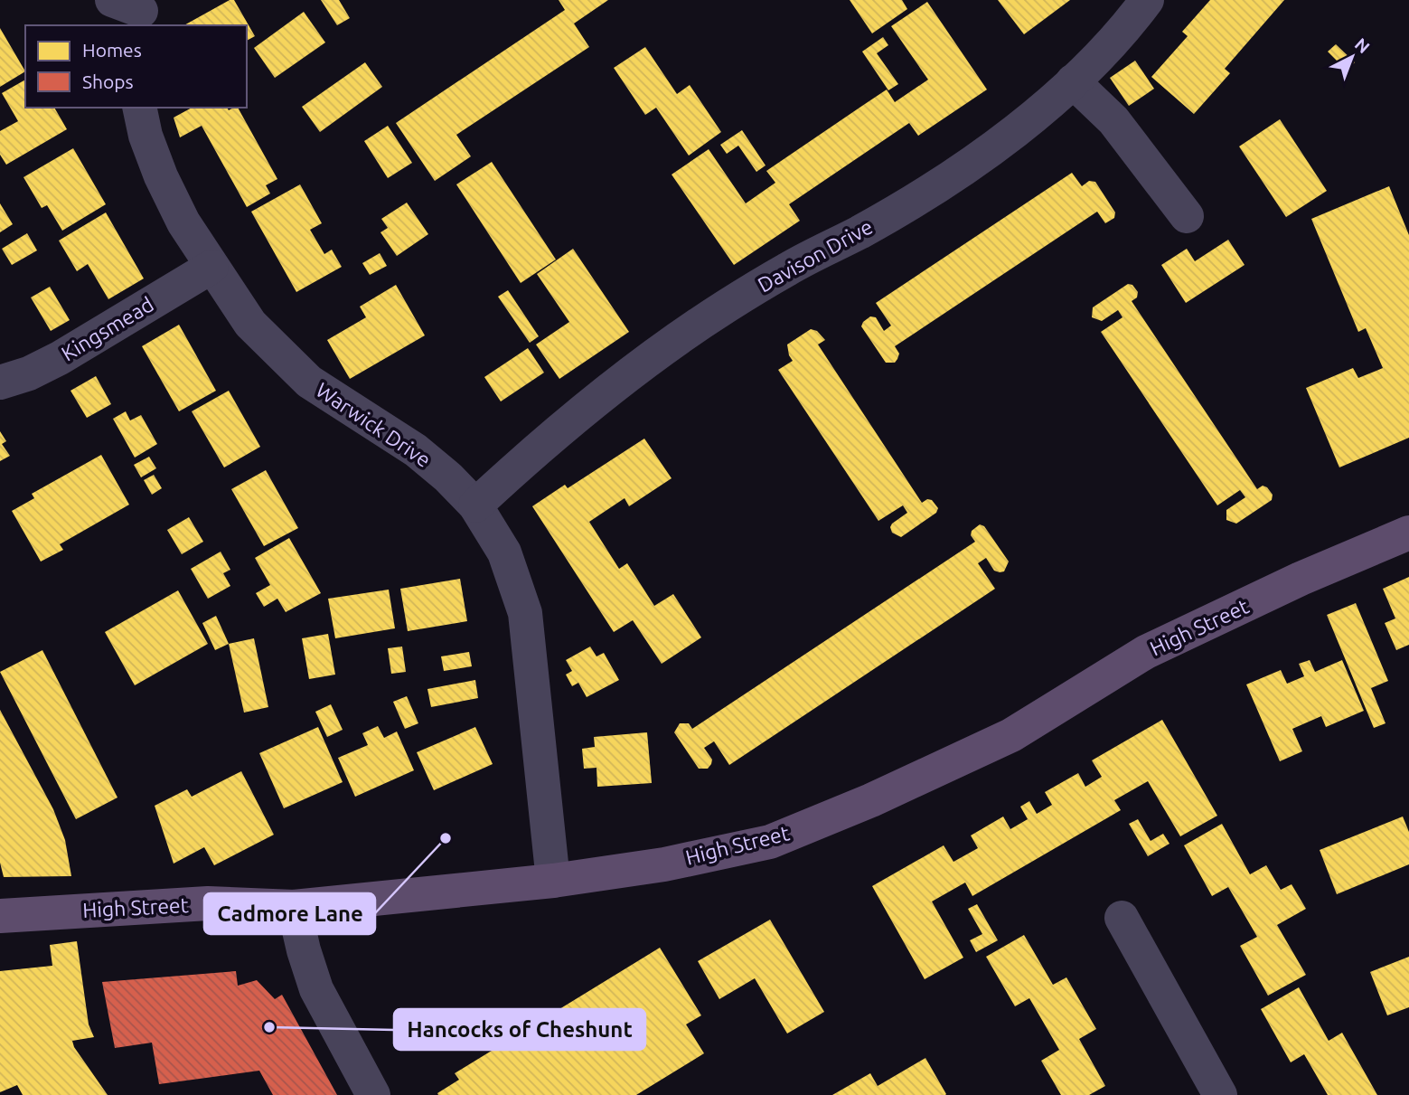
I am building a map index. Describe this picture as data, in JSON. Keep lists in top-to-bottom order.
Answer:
{
  "streets": {
    "main road": ["High Street"],
    "street": ["Davison Drive", "Kingsmead", "Warwick Drive"]
  },
  "crossings": [
    ["Davison Drive", "Warwick Drive"],
    ["Kingsmead", "Warwick Drive"],
    ["Warwick Drive", "High Street"]
  ],
  "places": ["Cadmore Lane", "Hancocks of Cheshunt"],
  "legend": ["Homes", "Shops"],
  "north": "top right"
}
